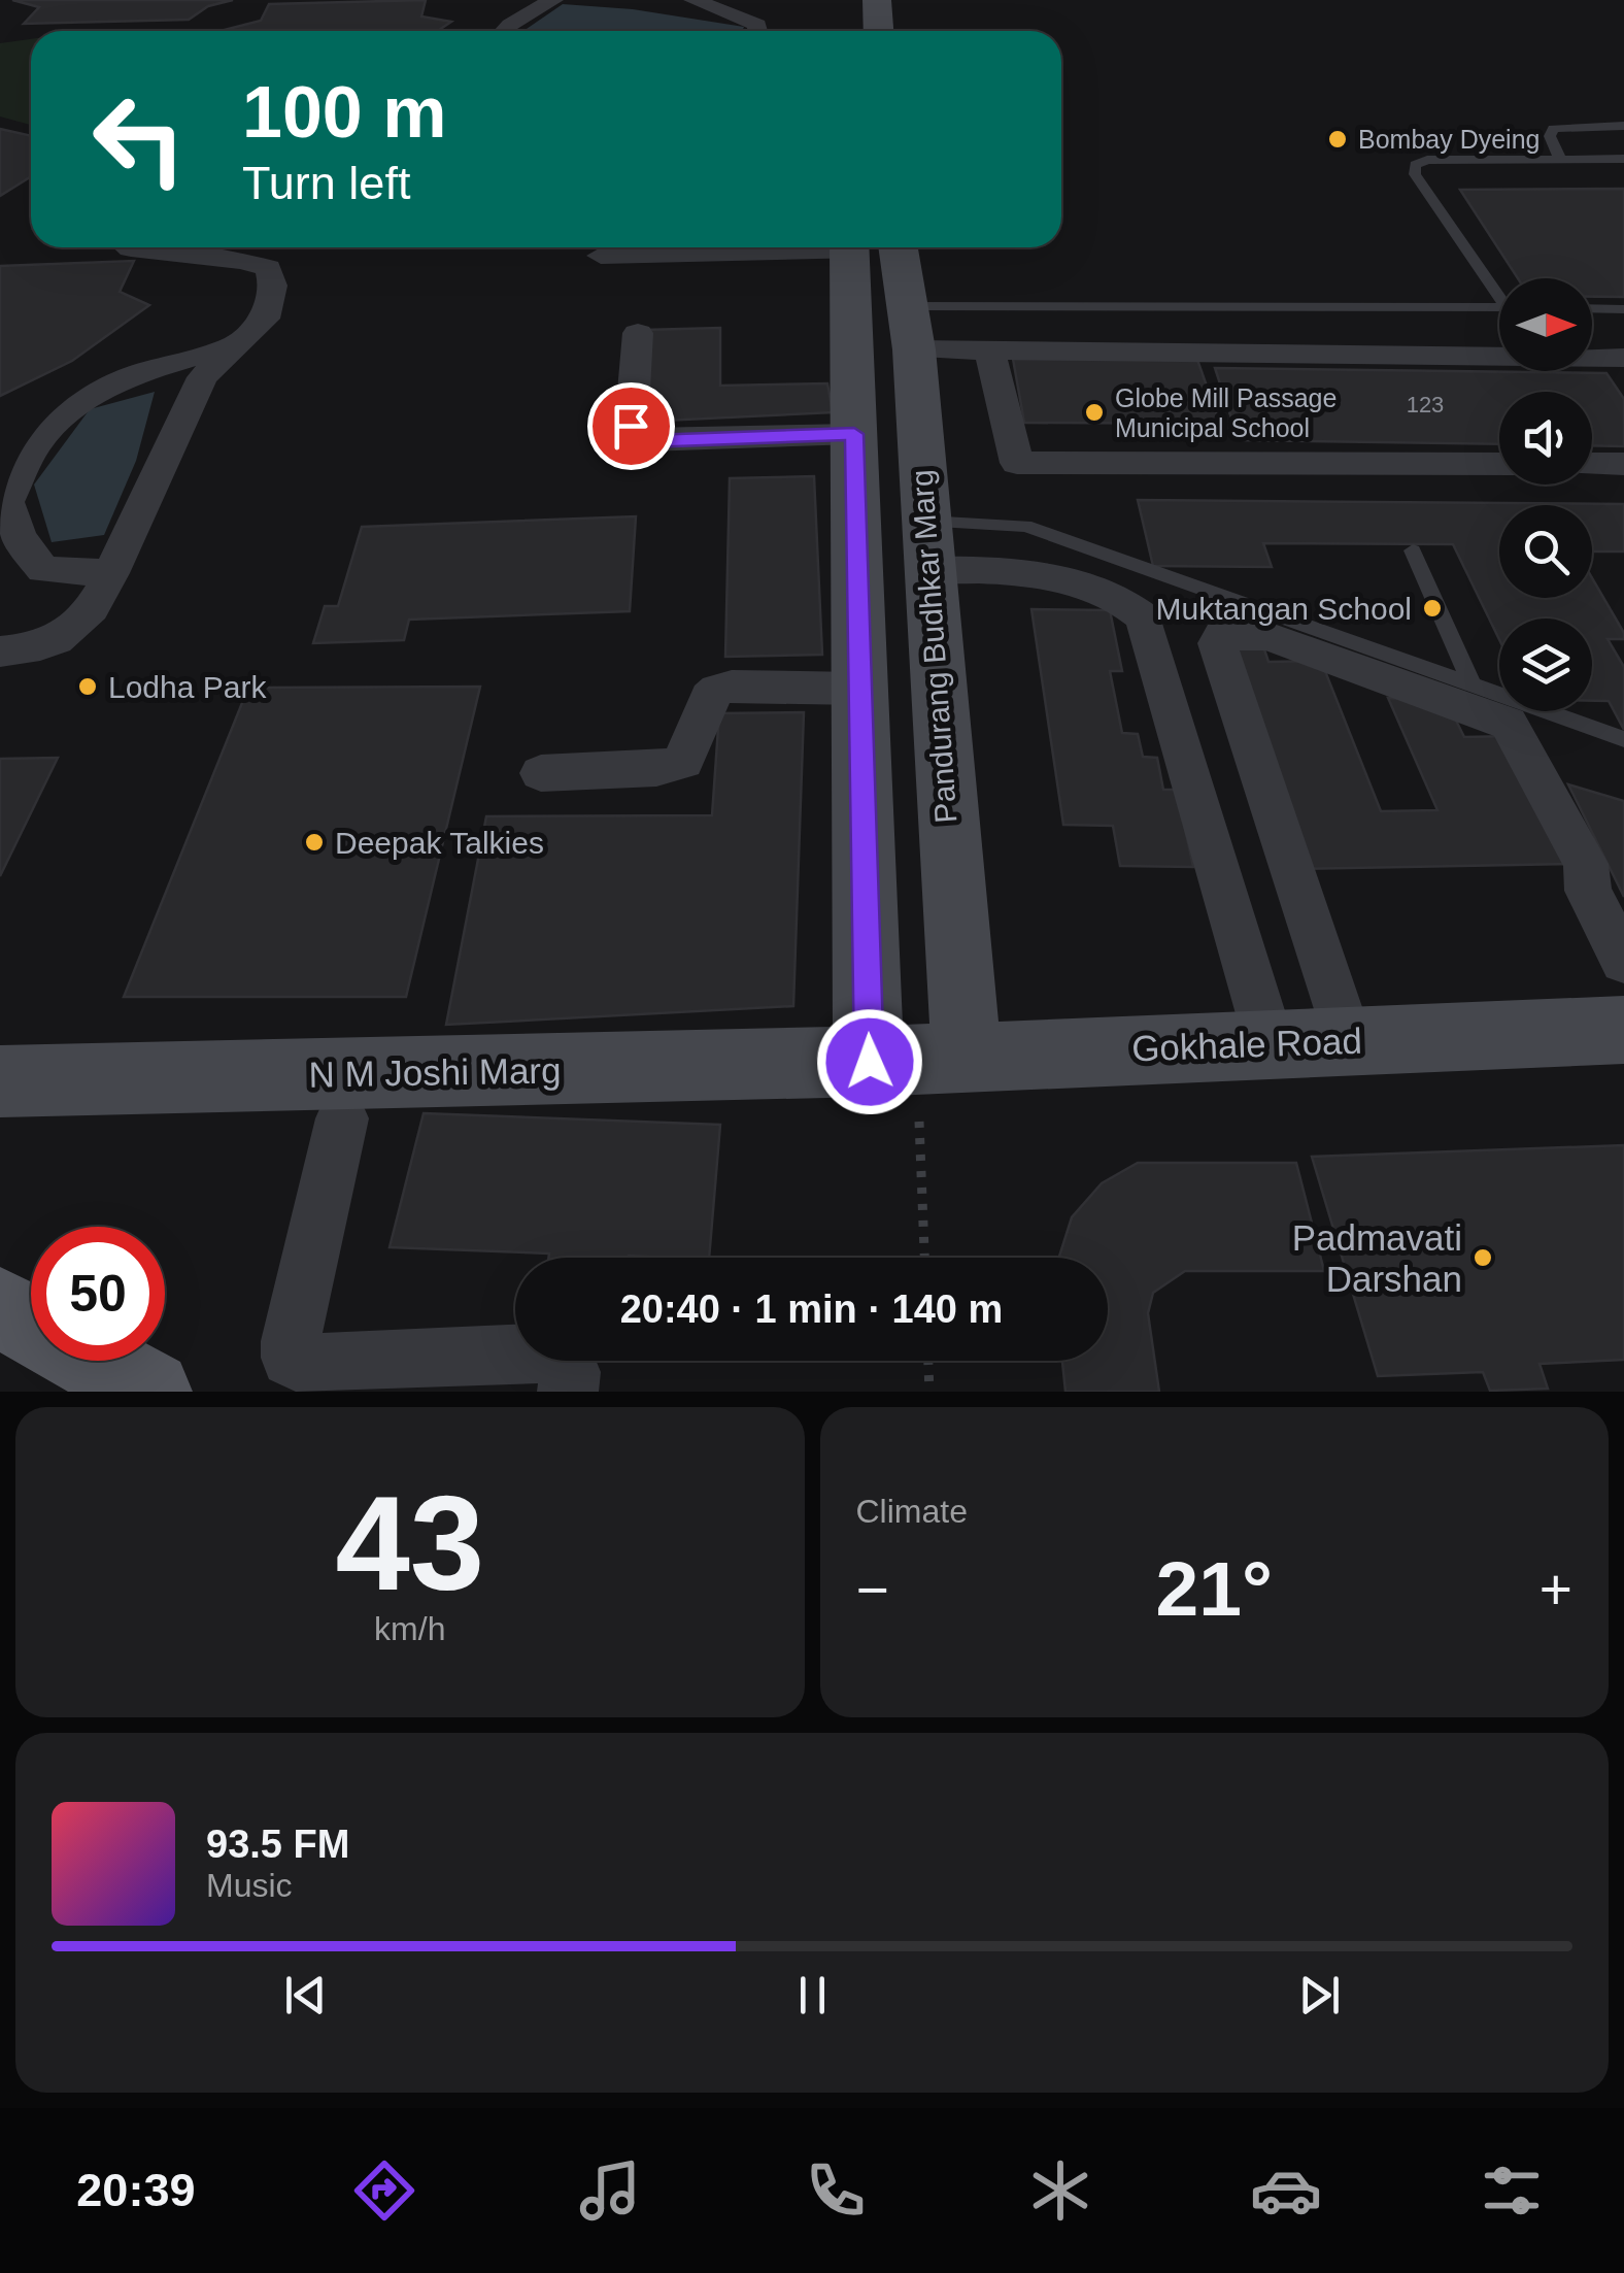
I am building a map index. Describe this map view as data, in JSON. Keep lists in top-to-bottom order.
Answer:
{
  "streets": {
    "main road": ["Pandurang Budhkar Marg", "Gokhale Road", "N M Joshi Marg"]
  },
  "crossings": [
    ["Pandurang Budhkar Marg", "Gokhale Road"],
    ["Pandurang Budhkar Marg", "N M Joshi Marg"],
    ["Gokhale Road", "N M Joshi Marg"]
  ],
  "places": [
    "Bombay Dyeing",
    "Globe Mill Passage Municipal School",
    "Muktangan School",
    "Lodha Park",
    "Deepak Talkies",
    "Padmavati Darshan"
  ],
  "house_numbers": ["123"],
  "north": "right",
  "page": {
    "turn": ["100 m", "Turn left"],
    "limit": "50",
    "trip": "20:40 · 1 min · 140 m",
    "tile": [
      ["43", "km/h"],
      "Climate"
    ],
    "heat": ["−", "21°", "+"],
    "song": ["93.5 FM", "Music"],
    "tabs": "20:39"
  }
}
